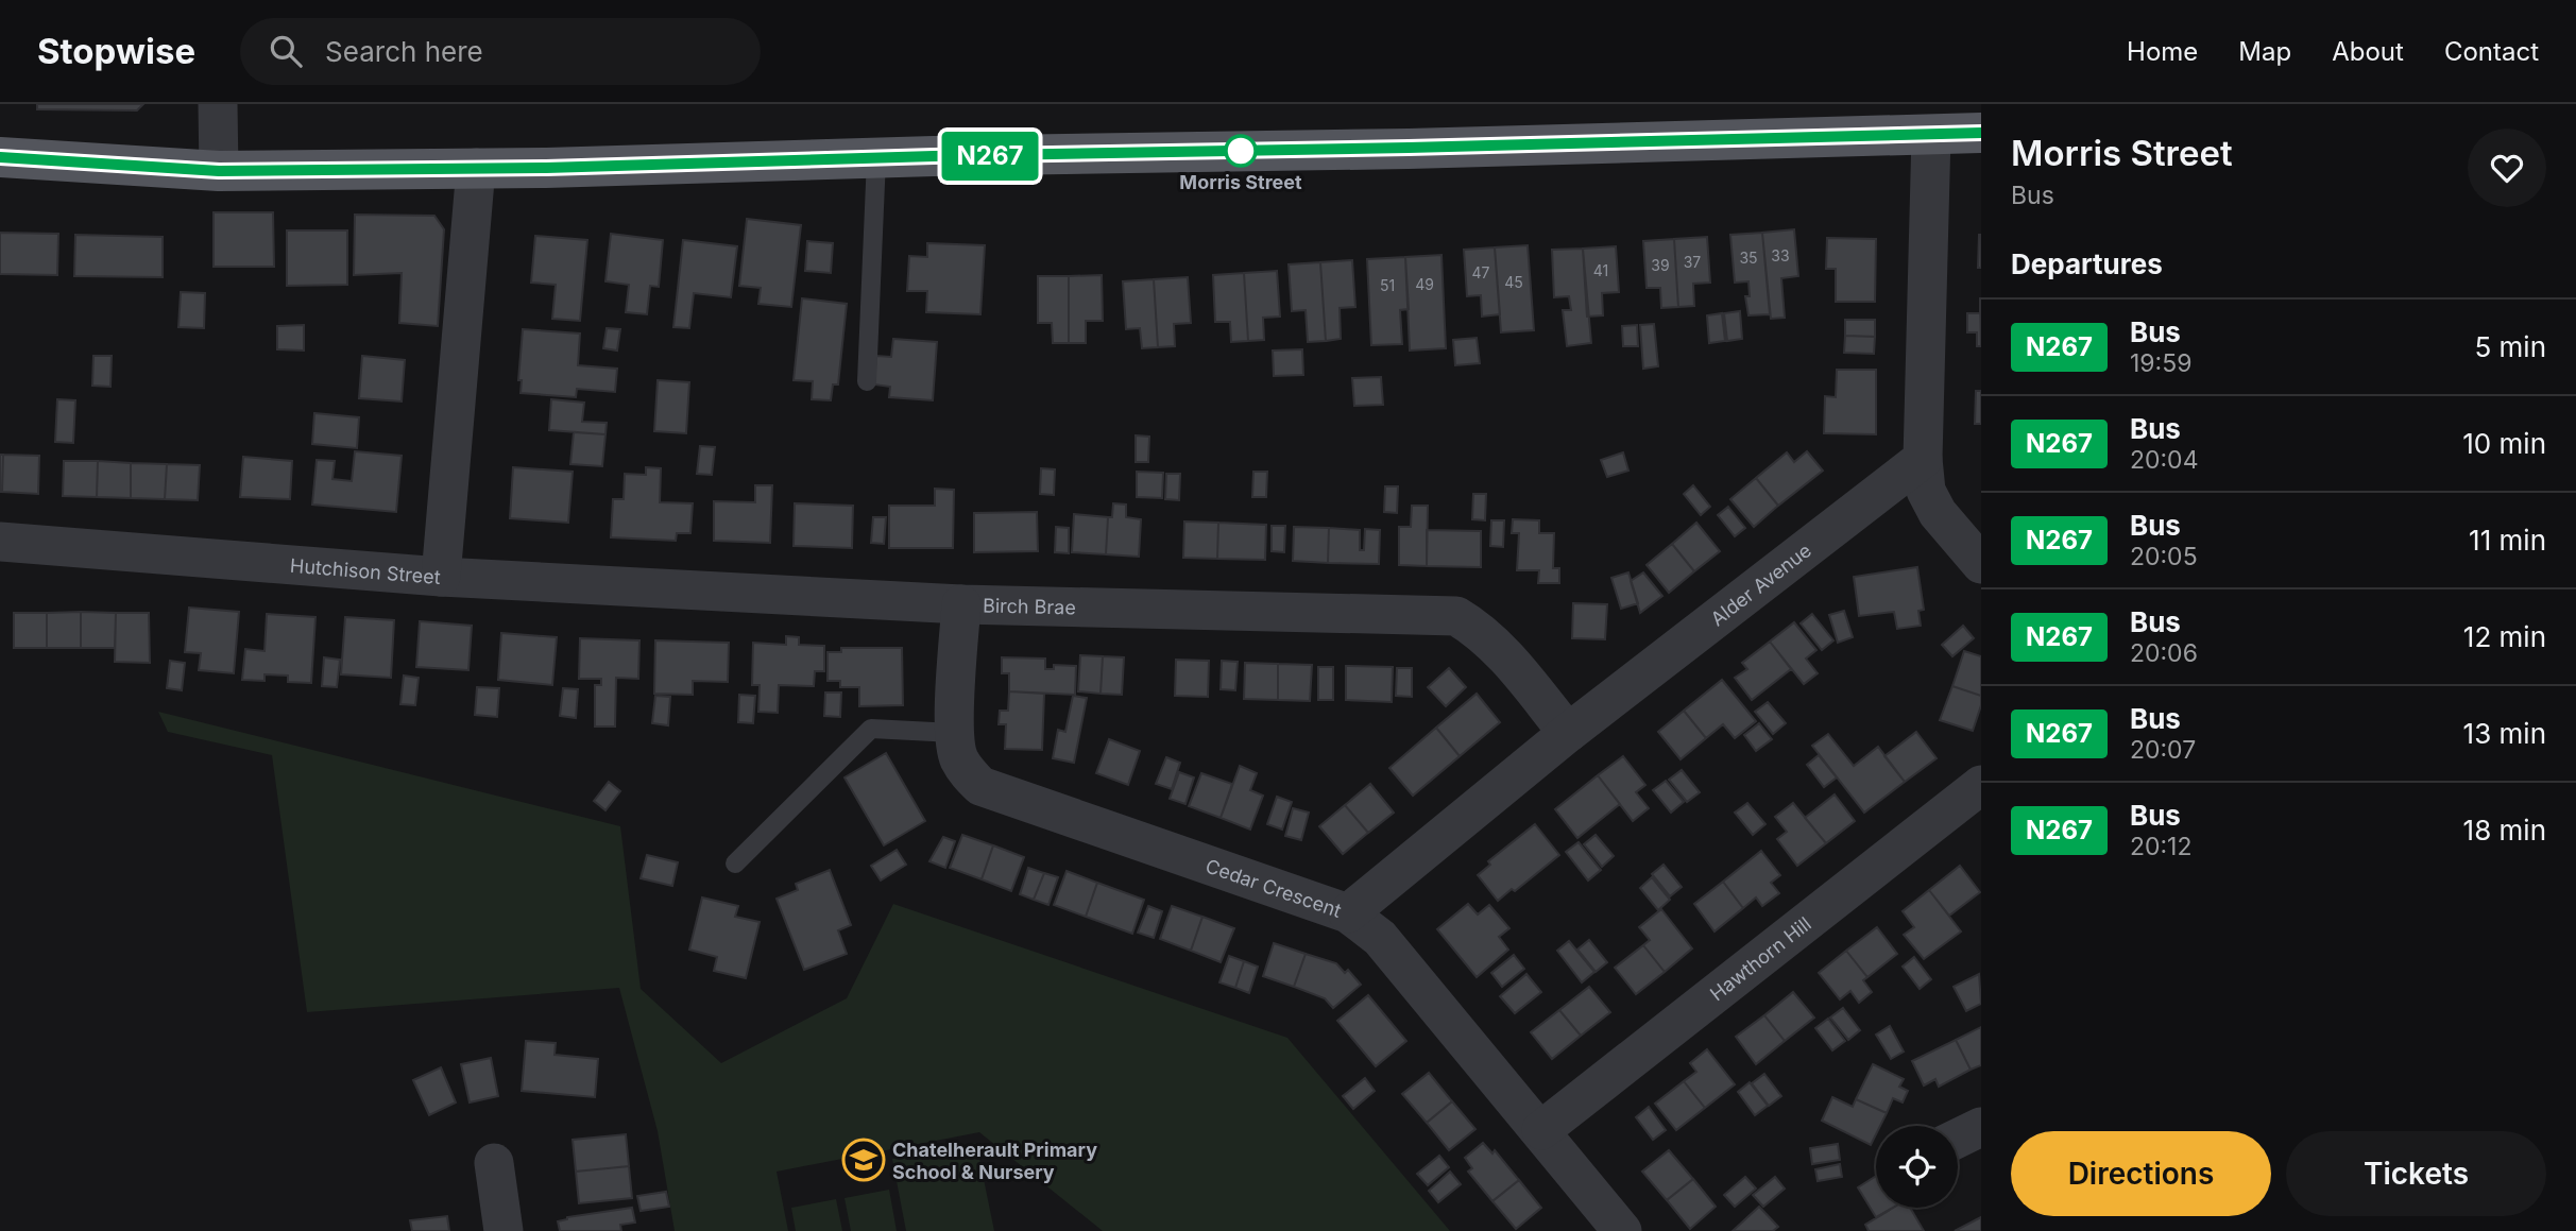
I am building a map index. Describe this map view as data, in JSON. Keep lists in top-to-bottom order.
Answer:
{
  "streets": {
    "street": [
      "Hutchison Street",
      "Alder Avenue",
      "Birch Brae",
      "Cedar Crescent",
      "Hawthorn Hill"
    ]
  },
  "crossings": [
    ["Hutchison Street", "Birch Brae"],
    ["Alder Avenue", "Birch Brae"],
    ["Alder Avenue", "Cedar Crescent"],
    ["Birch Brae", "Cedar Crescent"],
    ["Cedar Crescent", "Hawthorn Hill"]
  ],
  "places": {
    "other": ["Morris Street"],
    "school or university": ["Chatelherault Primary School & Nursery"]
  },
  "lines": ["bus line N267"],
  "house_numbers": [
    "33",
    "35",
    "37",
    "39",
    "41",
    "47",
    "45",
    "49",
    "51"
  ],
  "page": {
    "header": "Stopwise",
    "search": "Search here",
    "nav": [
      "Home",
      "Map",
      "About",
      "Contact"
    ],
    "on_map": "N267",
    "heading": [
      ["Morris Street", "Bus"],
      "Departures"
    ],
    "list": [
      {
        "mark": "N267",
        "name": "Bus",
        "note": "19:59",
        "value": "5 min"
      },
      {
        "mark": "N267",
        "name": "Bus",
        "note": "20:04",
        "value": "10 min"
      },
      {
        "mark": "N267",
        "name": "Bus",
        "note": "20:05",
        "value": "11 min"
      },
      {
        "mark": "N267",
        "name": "Bus",
        "note": "20:06",
        "value": "12 min"
      },
      {
        "mark": "N267",
        "name": "Bus",
        "note": "20:07",
        "value": "13 min"
      },
      {
        "mark": "N267",
        "name": "Bus",
        "note": "20:12",
        "value": "18 min"
      }
    ],
    "buttons": ["Directions", "Tickets"]
  }
}
